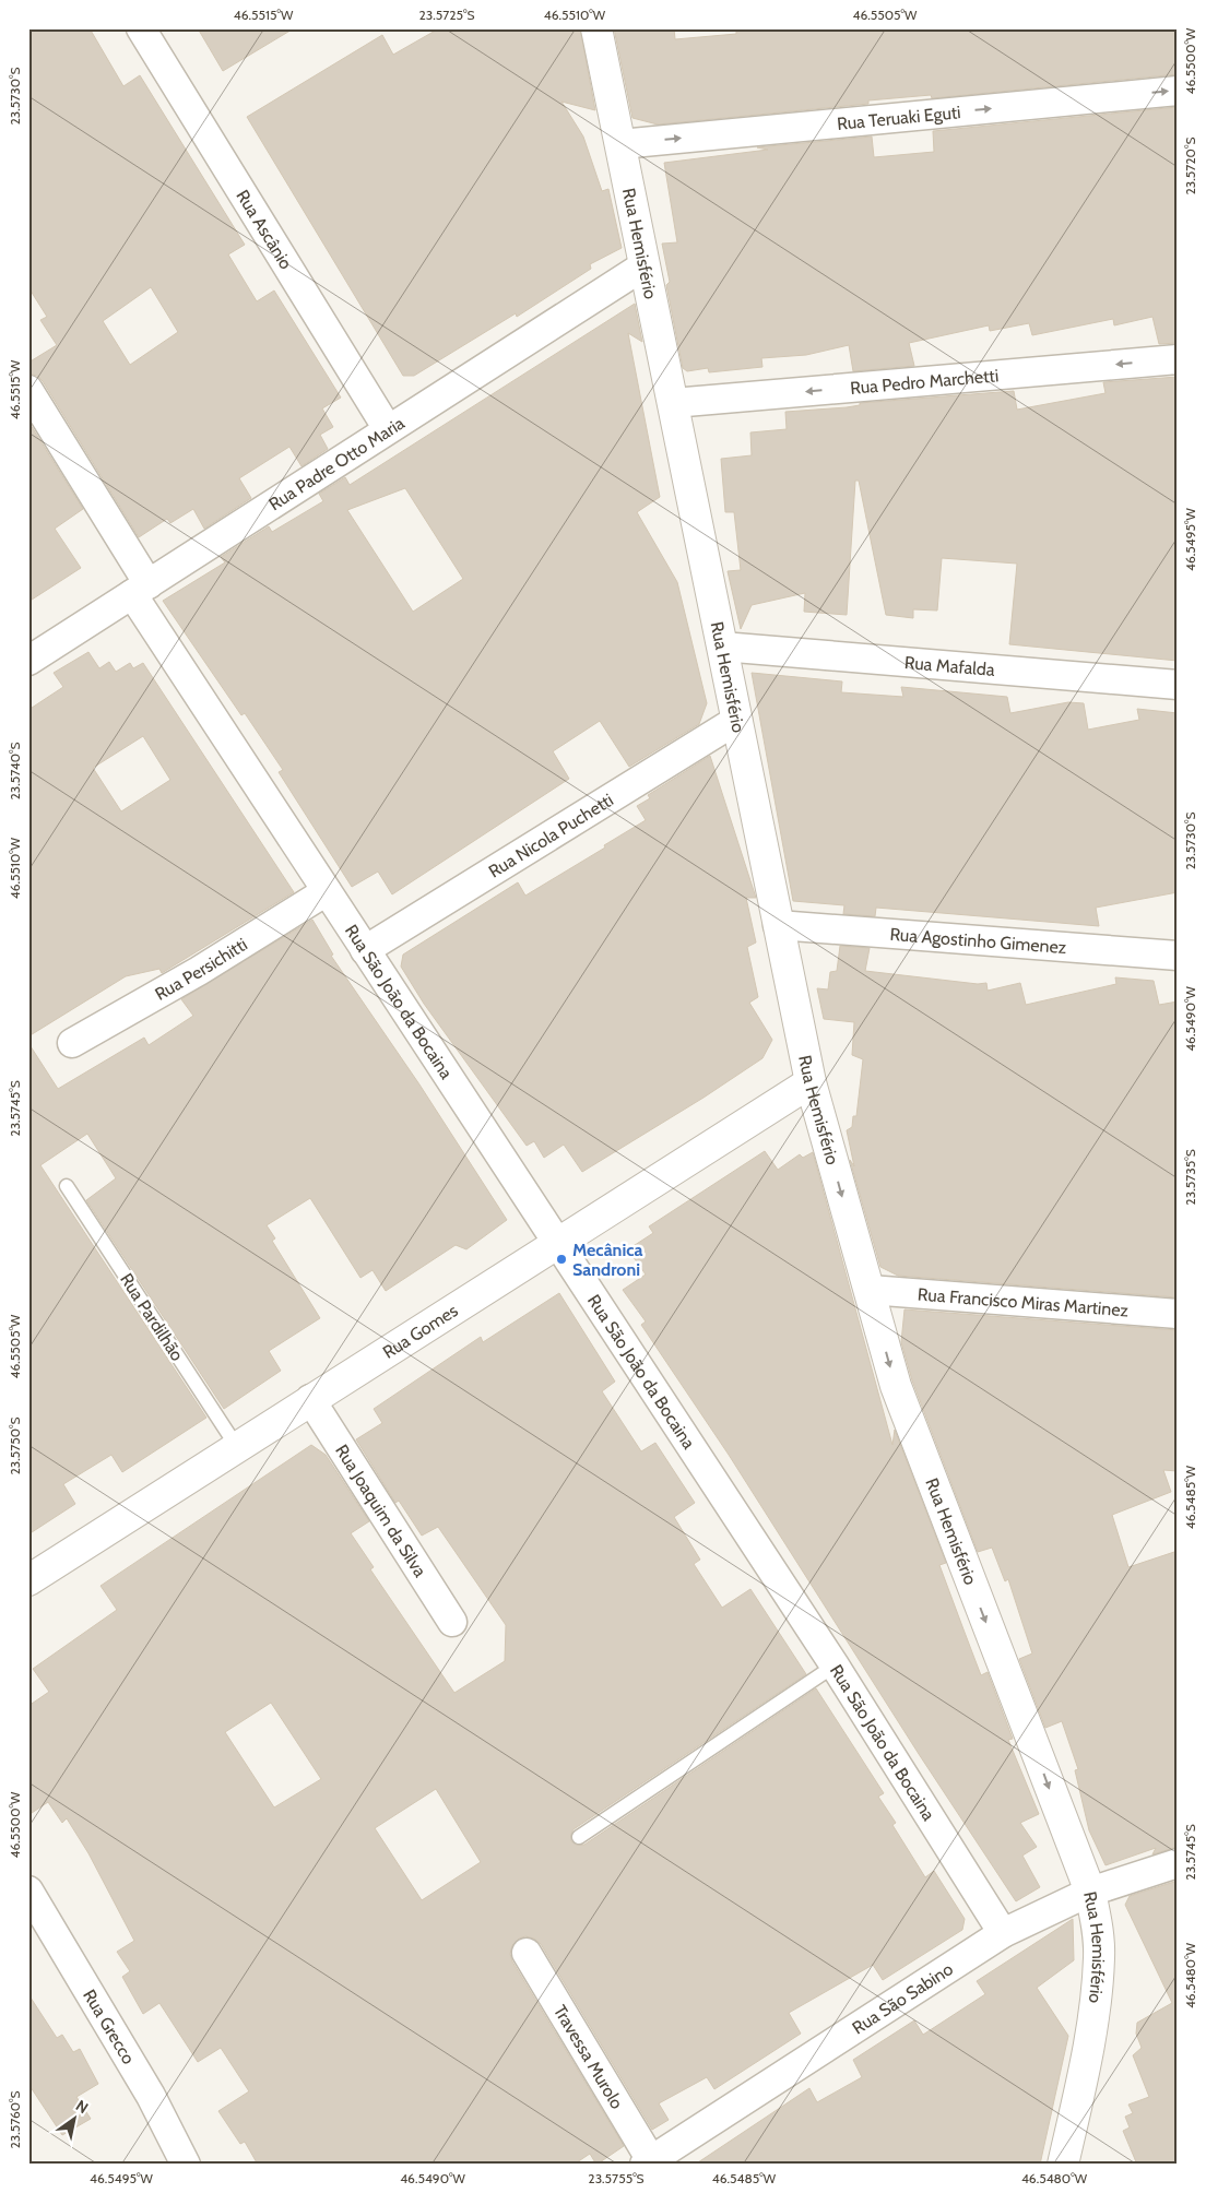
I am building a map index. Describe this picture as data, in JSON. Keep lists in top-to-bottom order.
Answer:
{
  "streets": {
    "street": [
      "Rua Teruaki Eguti",
      "Rua Ascânio",
      "Rua Hemisfério",
      "Rua Pedro Marchetti",
      "Rua Padre Otto Maria",
      "Rua Mafalda",
      "Rua Nicola Puchetti",
      "Rua Agostinho Gimenez",
      "Rua Persichitti",
      "Rua São João da Bocaina",
      "Rua Francisco Miras Martinez",
      "Rua Gomes",
      "Rua Joaquim da Silva",
      "Rua São Sabino",
      "Rua Grecco",
      "Travessa Murolo"
    ],
    "lane": ["Rua Pardilhão"]
  },
  "crossings": [
    ["Rua Teruaki Eguti", "Rua Hemisfério"],
    ["Rua Ascânio", "Rua Padre Otto Maria"],
    ["Rua Hemisfério", "Rua Pedro Marchetti"],
    ["Rua Hemisfério", "Rua Padre Otto Maria"],
    ["Rua Hemisfério", "Rua Mafalda"],
    ["Rua Hemisfério", "Rua Nicola Puchetti"],
    ["Rua Hemisfério", "Rua Agostinho Gimenez"],
    ["Rua Hemisfério", "Rua Francisco Miras Martinez"],
    ["Rua Hemisfério", "Rua Gomes"],
    ["Rua Hemisfério", "Rua São Sabino"],
    ["Rua Padre Otto Maria", "Rua São João da Bocaina"],
    ["Rua Nicola Puchetti", "Rua São João da Bocaina"],
    ["Rua Persichitti", "Rua São João da Bocaina"],
    ["Rua São João da Bocaina", "Rua Gomes"],
    ["Rua São João da Bocaina", "Rua São Sabino"],
    ["Rua Pardilhão", "Rua Gomes"],
    ["Rua Gomes", "Rua Joaquim da Silva"],
    ["Rua São Sabino", "Travessa Murolo"]
  ],
  "one_way": ["Rua Teruaki Eguti", "Rua Hemisfério", "Rua Pedro Marchetti"],
  "places": ["Mecânica Sandroni"],
  "north": "top right",
  "coordinates": [
    "46.5515°W",
    "23.5725°S",
    "46.5510°W",
    "46.5505°W",
    "46.5500°W",
    "23.5730°S",
    "23.5720°S",
    "46.5495°W",
    "23.5740°S",
    "46.5490°W",
    "23.5745°S",
    "23.5735°S",
    "23.5750°S",
    "46.5485°W",
    "46.5480°W",
    "23.5760°S",
    "23.5755°S"
  ]
}
